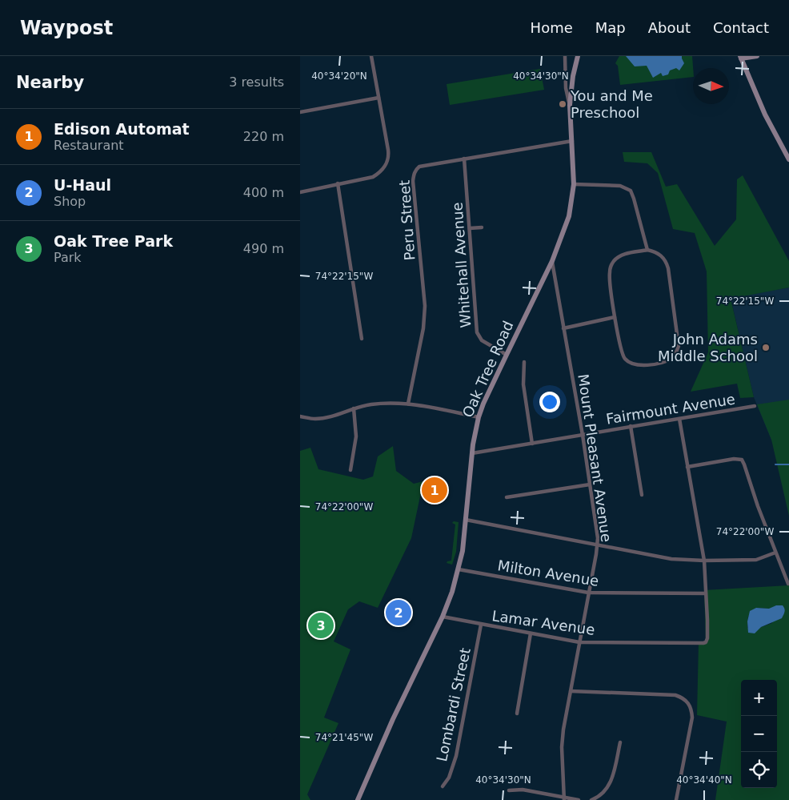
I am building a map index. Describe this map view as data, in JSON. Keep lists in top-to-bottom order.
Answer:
{
  "streets": {
    "main road": ["Oak Tree Road"],
    "street": [
      "Peru Street",
      "Whitehall Avenue",
      "Fairmount Avenue",
      "Mount Pleasant Avenue",
      "Milton Avenue",
      "Lamar Avenue",
      "Lombardi Street"
    ]
  },
  "crossings": [
    ["Peru Street", "Whitehall Avenue"],
    ["Peru Street", "Oak Tree Road"],
    ["Whitehall Avenue", "Oak Tree Road"],
    ["Oak Tree Road", "Fairmount Avenue"],
    ["Oak Tree Road", "Mount Pleasant Avenue"],
    ["Oak Tree Road", "Milton Avenue"],
    ["Oak Tree Road", "Lamar Avenue"],
    ["Fairmount Avenue", "Mount Pleasant Avenue"],
    ["Mount Pleasant Avenue", "Milton Avenue"],
    ["Mount Pleasant Avenue", "Lamar Avenue"],
    ["Milton Avenue", "Lamar Avenue"],
    ["Lamar Avenue", "Lombardi Street"]
  ],
  "places": ["You and Me Preschool", "John Adams Middle School"],
  "north": "right",
  "page": {
    "header": "Waypost",
    "nav": [
      "Home",
      "Map",
      "About",
      "Contact"
    ],
    "heading": ["Nearby", "3 results"],
    "list": [
      {
        "mark": "1",
        "name": "Edison Automat",
        "note": "Restaurant",
        "value": "220 m"
      },
      {
        "mark": "2",
        "name": "U-Haul",
        "note": "Shop",
        "value": "400 m"
      },
      {
        "mark": "3",
        "name": "Oak Tree Park",
        "note": "Park",
        "value": "490 m"
      }
    ],
    "pins": ["1", "2", "3"],
    "map_buttons": ["+", "−"]
  },
  "coordinates": [
    "40°34'20\"N",
    "40°34'30\"N",
    "74°22'15\"W",
    "74°22'00\"W",
    "74°21'45\"W",
    "40°34'40\"N"
  ]
}
